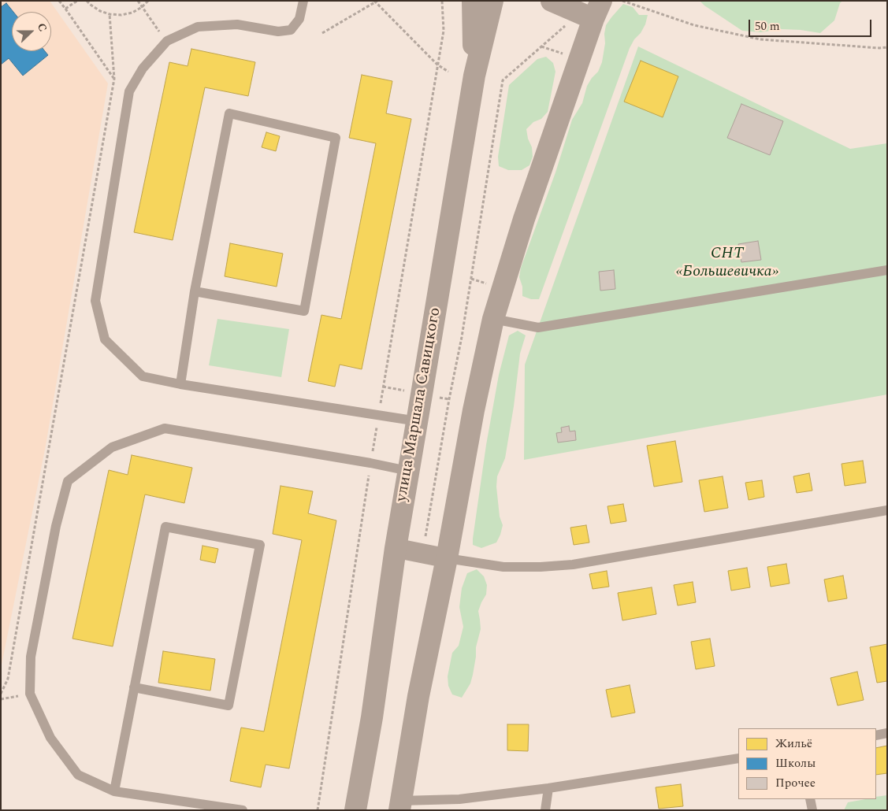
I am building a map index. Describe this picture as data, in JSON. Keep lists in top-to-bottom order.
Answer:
{
  "streets": {
    "street": ["улица Маршала Савицкого"]
  },
  "parks": ["СНТ «Большевичка»"],
  "legend": ["Жильё", "Школы", "Прочее"],
  "scale_bar": "50 m",
  "north": "right"
}
